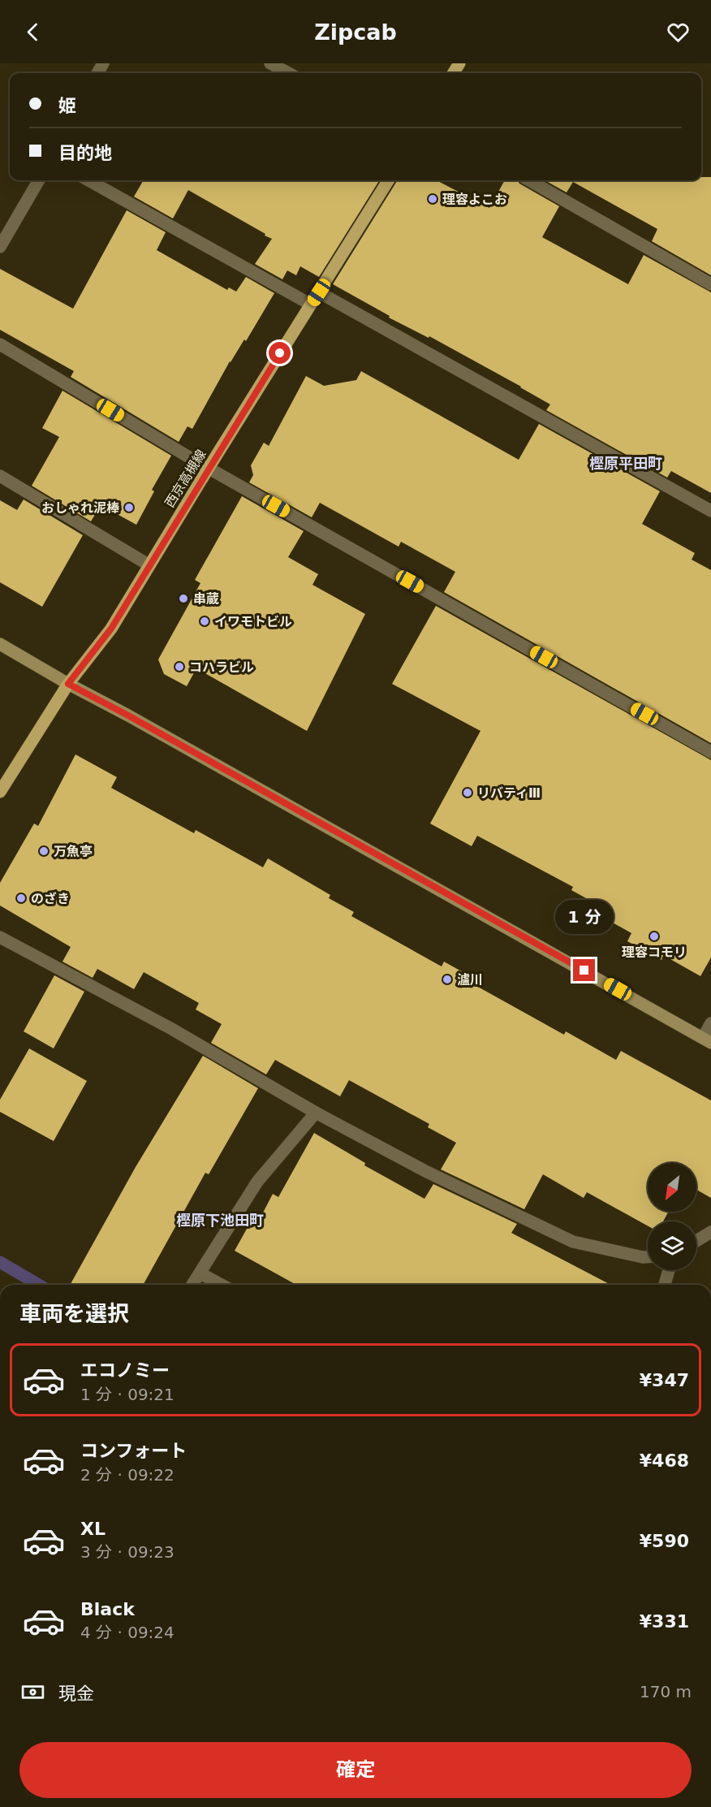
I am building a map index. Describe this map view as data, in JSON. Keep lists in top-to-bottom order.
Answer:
{
  "streets": {
    "main road": ["西京高槻線"]
  },
  "districts": ["樫原平田町", "樫原下池田町"],
  "places": [
    "理容よこお",
    "おしゃれ泥棒",
    "串蔵",
    "イワモトビル",
    "コハラビル",
    "リバティⅢ",
    "万魚亭",
    "のざき",
    "理容コモリ",
    "瀘川"
  ],
  "north": "bottom left",
  "page": {
    "header": "Zipcab",
    "banner": ["姫", "目的地"],
    "bubble": "1 分",
    "heading": "車両を選択",
    "list": [
      {
        "name": "エコノミー",
        "note": "1 分 · 09:21",
        "value": "¥347"
      },
      {
        "name": "コンフォート",
        "note": "2 分 · 09:22",
        "value": "¥468"
      },
      {
        "name": "XL",
        "note": "3 分 · 09:23",
        "value": "¥590"
      },
      {
        "name": "Black",
        "note": "4 分 · 09:24",
        "value": "¥331"
      }
    ],
    "pay": ["現金", "170 m"],
    "buttons": "確定"
  }
}
